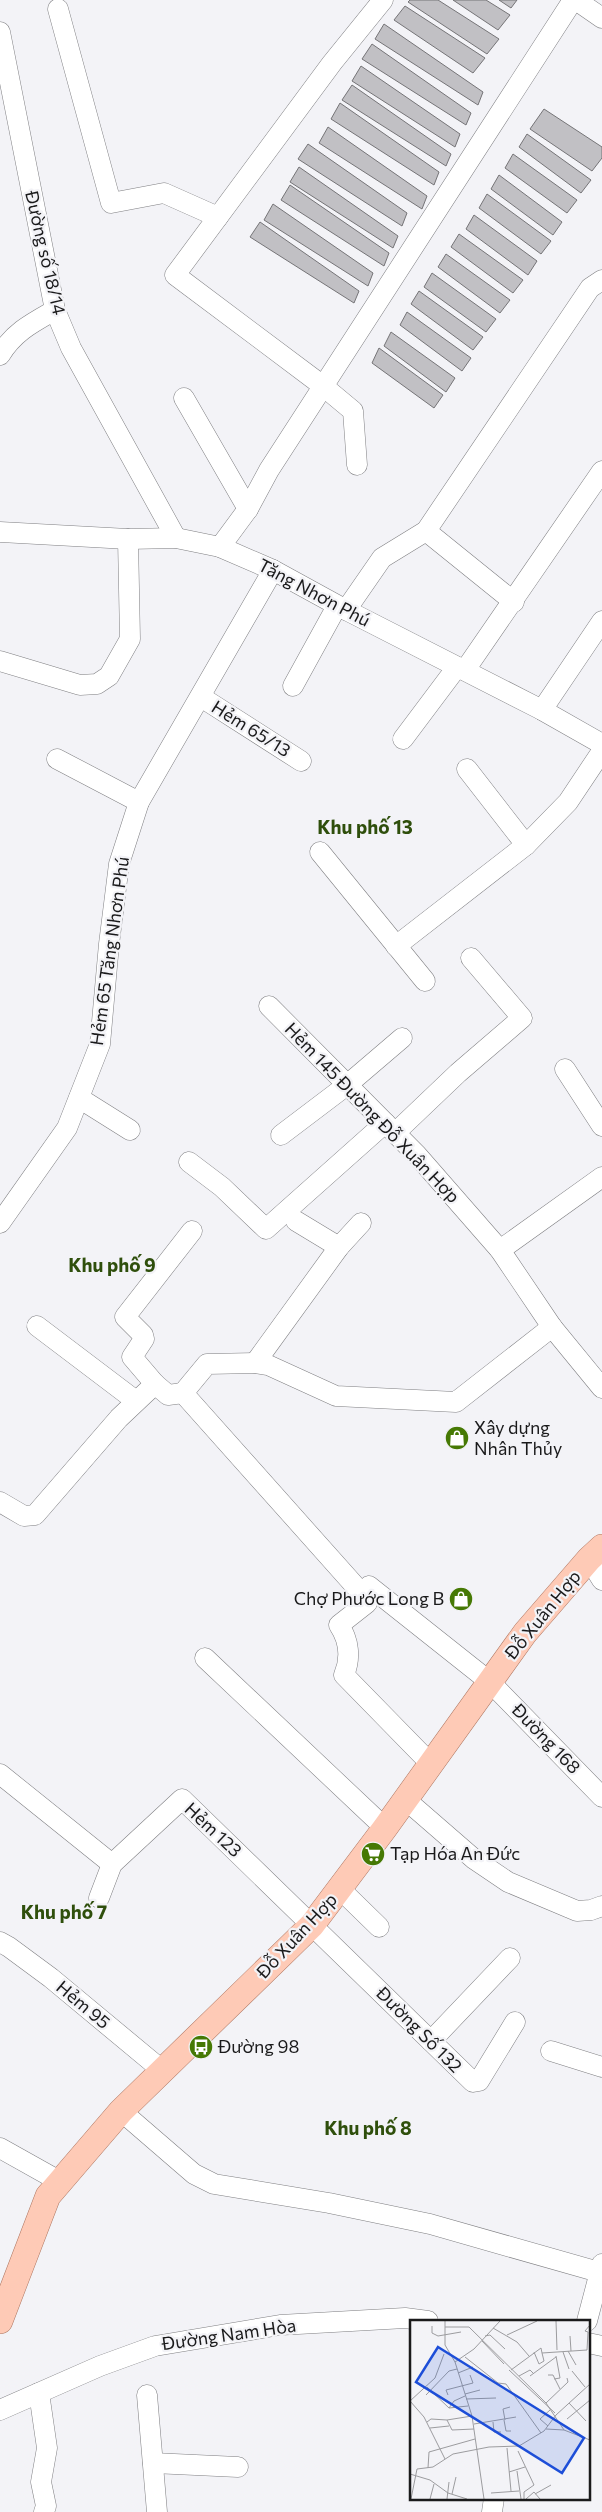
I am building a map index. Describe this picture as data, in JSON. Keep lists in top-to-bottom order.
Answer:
{
  "streets": {
    "main road": ["Đỗ Xuân Hợp"],
    "street": [
      "Đường số 18/14",
      "Tăng Nhơn Phú",
      "Hẻm 65/13",
      "Hẻm 65 Tăng Nhơn Phú",
      "Hẻm 145 Đường Đỗ Xuân Hợp",
      "Đường 168",
      "Hẻm 123",
      "Hẻm 95",
      "Đường Số 132",
      "Đường Nam Hòa"
    ]
  },
  "crossings": [
    ["Đường số 18/14", "Tăng Nhơn Phú"],
    ["Tăng Nhơn Phú", "Hẻm 65 Tăng Nhơn Phú"],
    ["Hẻm 65/13", "Hẻm 65 Tăng Nhơn Phú"],
    ["Đỗ Xuân Hợp", "Đường 168"],
    ["Đỗ Xuân Hợp", "Hẻm 123"],
    ["Đỗ Xuân Hợp", "Hẻm 95"],
    ["Đỗ Xuân Hợp", "Đường Số 132"],
    ["Hẻm 123", "Đường Số 132"]
  ],
  "districts": [
    "Khu phố 13",
    "Khu phố 9",
    "Khu phố 7",
    "Khu phố 8"
  ],
  "places": {
    "shop": ["Xây dựng Nhân Thủy", "Chợ Phước Long B"],
    "supermarket": ["Tạp Hóa An Đức"],
    "bus stop": ["Đường 98"]
  }
}
